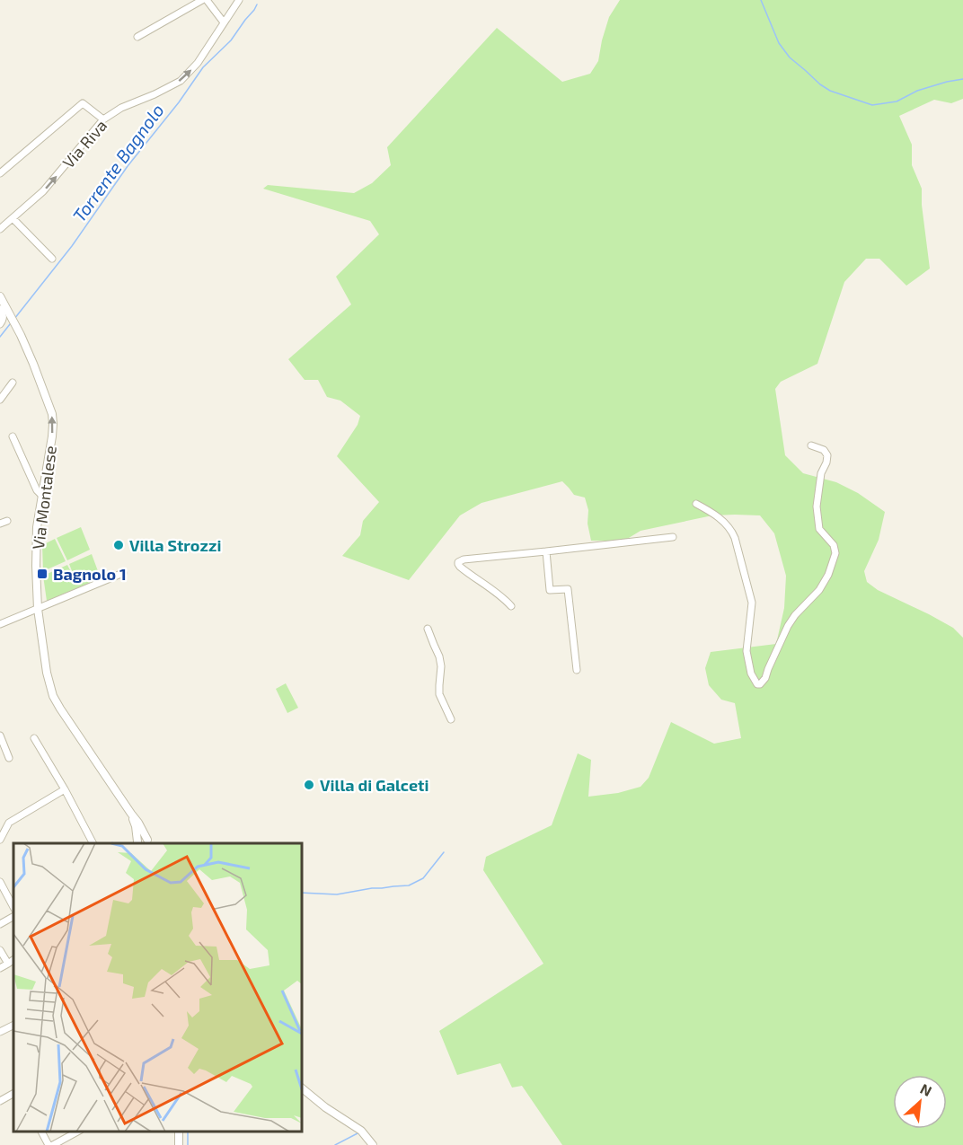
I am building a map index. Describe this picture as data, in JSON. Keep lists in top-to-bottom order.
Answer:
{
  "streets": {
    "street": ["Via Riva", "Via Montalese"]
  },
  "one_way": ["Via Riva"],
  "water": ["Torrente Bagnolo"],
  "places": {
    "other": ["Villa Strozzi", "Villa di Galceti"],
    "transit": ["Bagnolo 1"]
  },
  "north": "top right"
}
